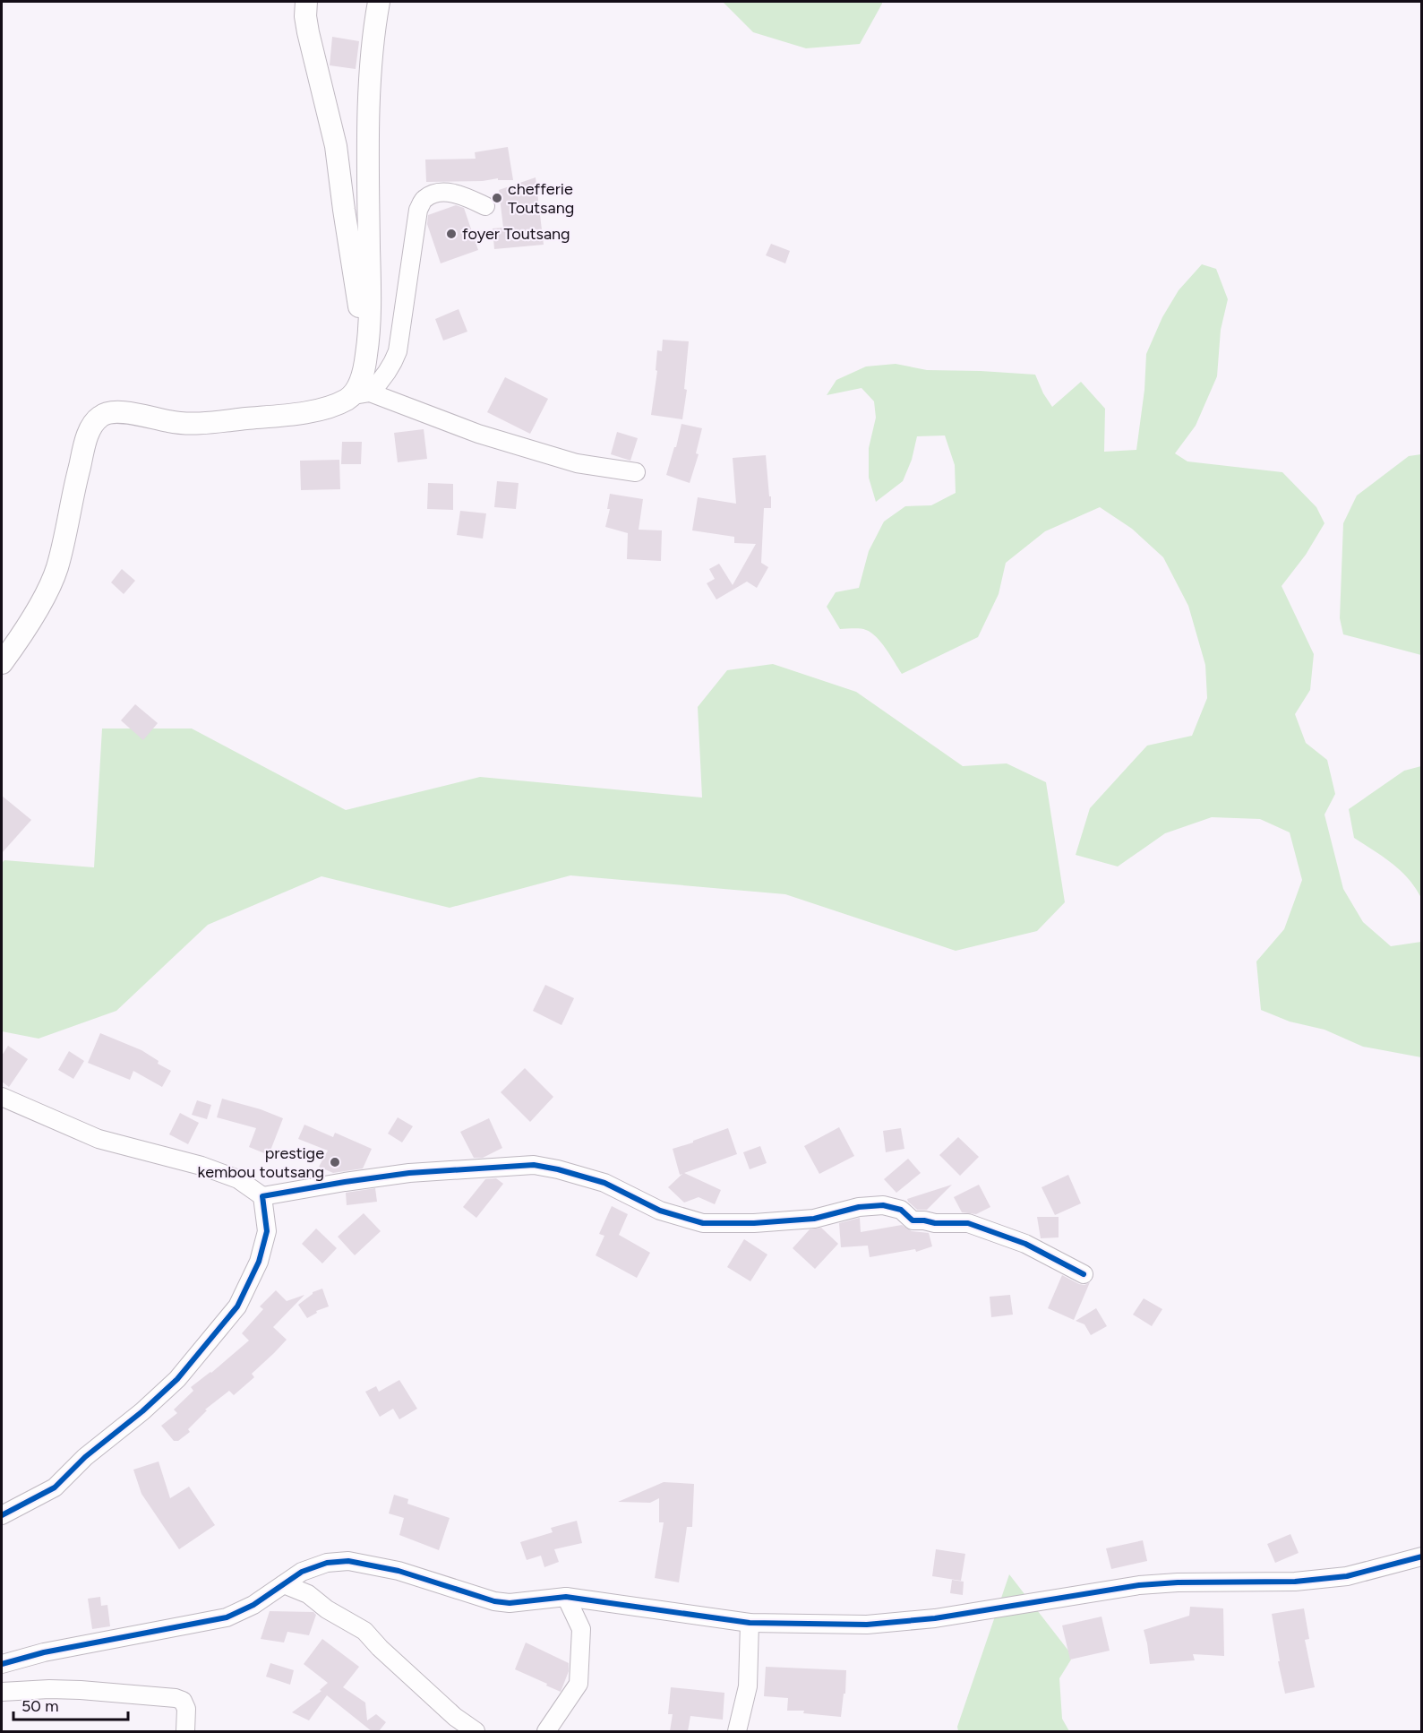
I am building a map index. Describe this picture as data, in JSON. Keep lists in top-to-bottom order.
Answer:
{
  "places": ["chefferie Toutsang", "foyer Toutsang", "prestige kembou toutsang"],
  "scale_bar": "50 m"
}
